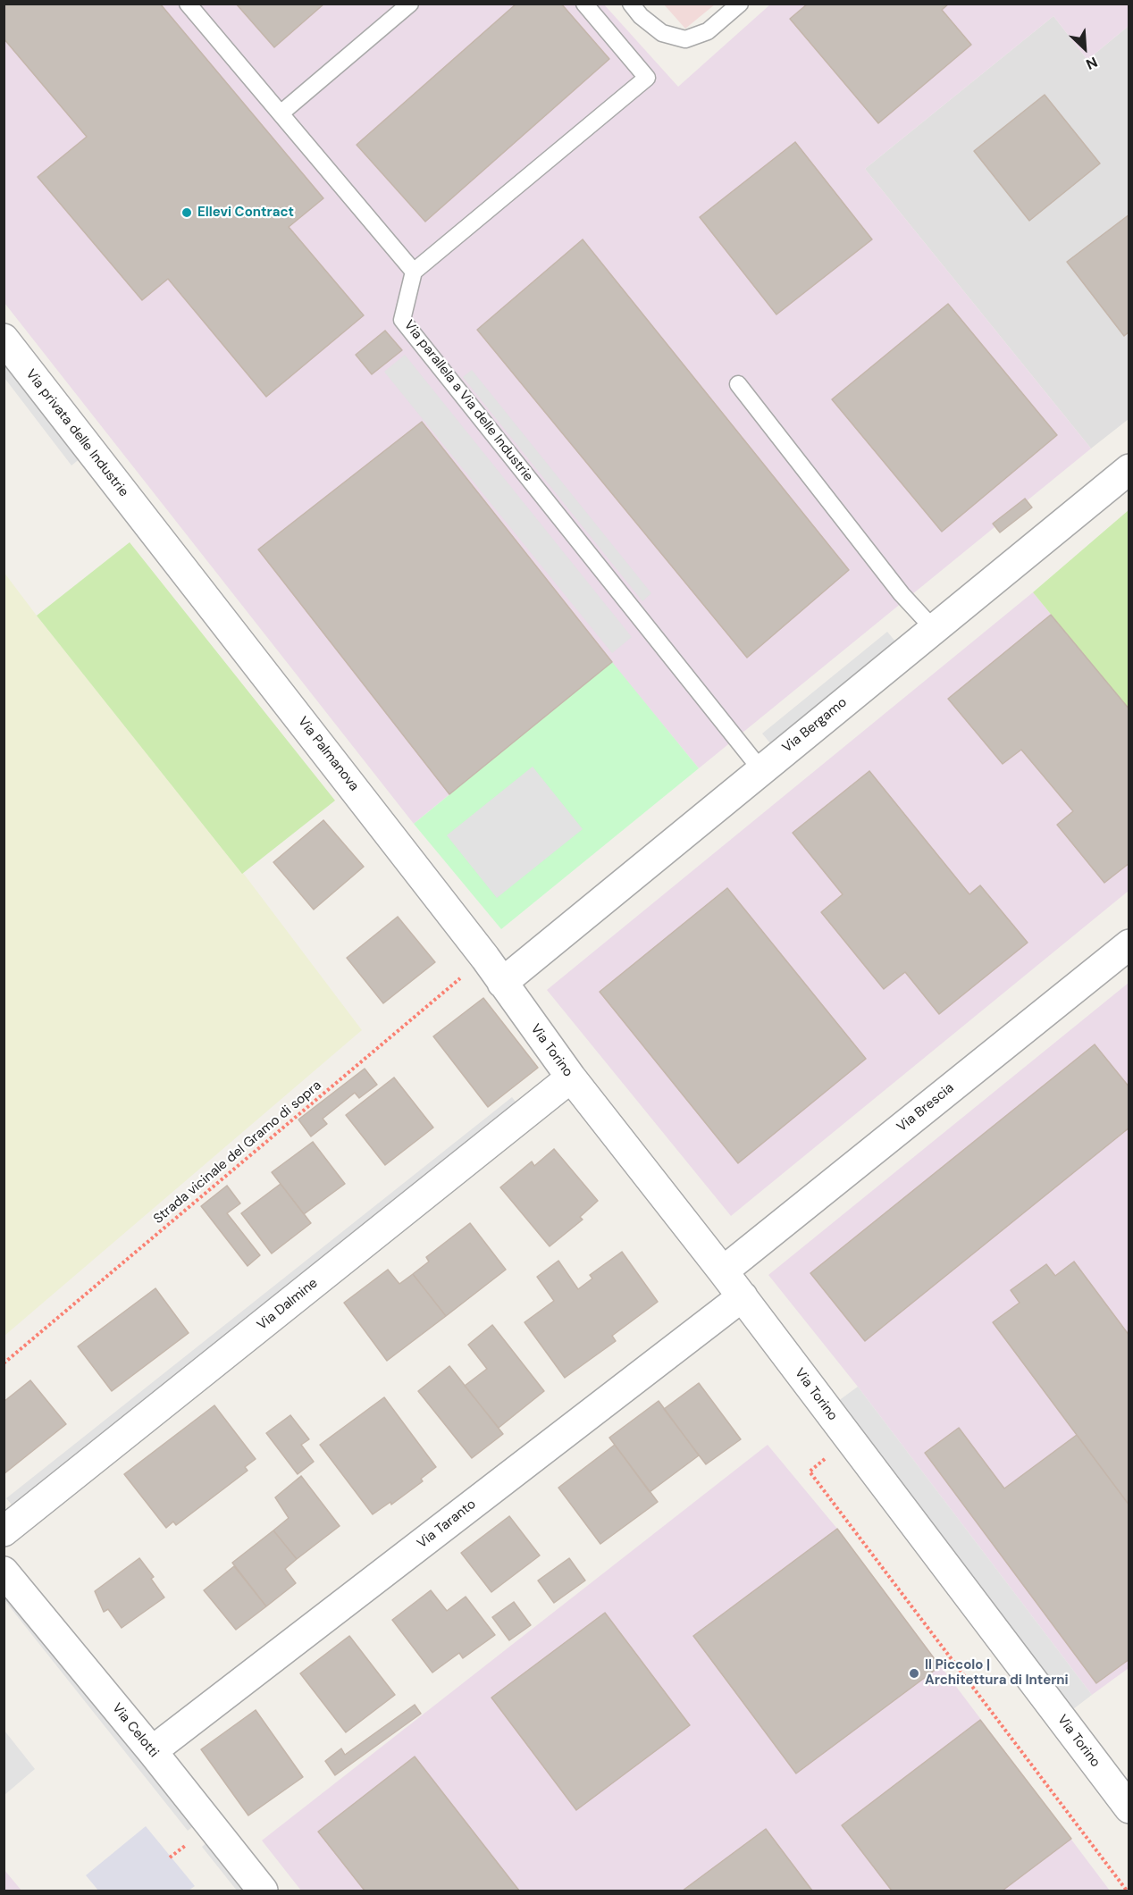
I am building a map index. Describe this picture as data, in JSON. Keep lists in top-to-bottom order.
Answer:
{
  "streets": {
    "street": [
      "Via privata delle Industrie",
      "Via Bergamo",
      "Via Palmanova",
      "Via Torino",
      "Via Brescia",
      "Via Dalmine",
      "Via Taranto",
      "Via Celotti"
    ],
    "lane": ["Via parallela a Via delle Industrie"],
    "path": ["Strada vicinale del Gramo di sopra"]
  },
  "crossings": [
    ["Via parallela a Via delle Industrie", "Via Bergamo"],
    ["Via privata delle Industrie", "Via Palmanova"],
    ["Via Bergamo", "Via Palmanova"],
    ["Via Bergamo", "Via Torino"],
    ["Via Palmanova", "Via Torino"],
    ["Via Palmanova", "Strada vicinale del Gramo di sopra"],
    ["Via Torino", "Via Brescia"],
    ["Via Torino", "Via Dalmine"],
    ["Via Torino", "Via Taranto"],
    ["Via Taranto", "Via Celotti"]
  ],
  "places": ["Ellevi Contract", "Il Piccolo | Architettura di Interni"],
  "north": "bottom right"
}
